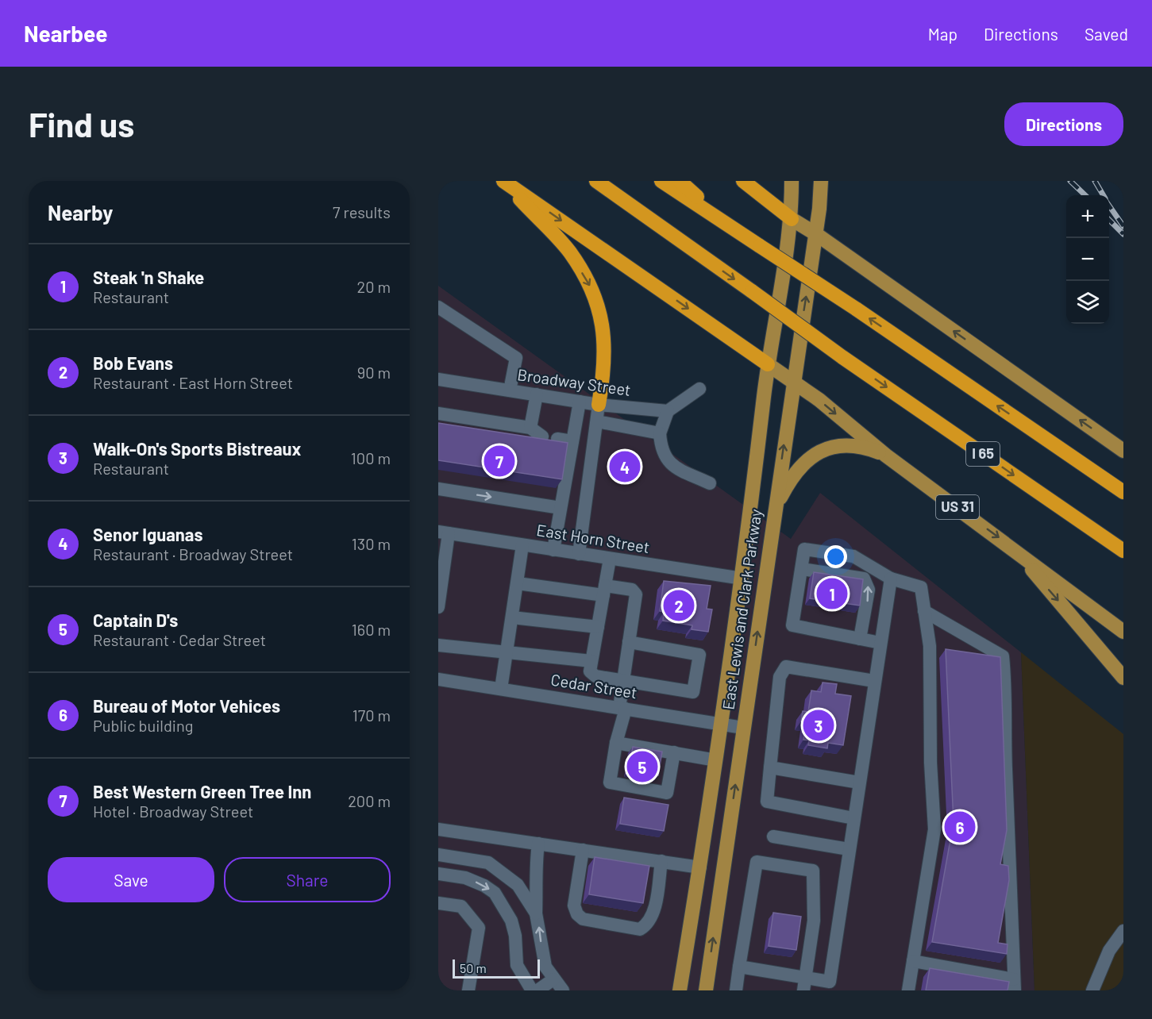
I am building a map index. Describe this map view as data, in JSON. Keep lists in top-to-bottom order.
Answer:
{
  "streets": {
    "highway": ["I 65"],
    "main road": ["US 31", "East Lewis and Clark Parkway"],
    "street": ["Broadway Street", "East Horn Street", "Cedar Street"]
  },
  "crossings": [
    ["US 31", "East Lewis and Clark Parkway"],
    ["East Horn Street", "East Lewis and Clark Parkway"],
    ["East Lewis and Clark Parkway", "Cedar Street"]
  ],
  "scale_bar": "50 m",
  "page": {
    "header": "Nearbee",
    "nav": ["Map", "Directions", "Saved"],
    "buttons": [
      "Directions",
      ["Save", "Share"]
    ],
    "title": "Find us",
    "heading": ["Nearby", "7 results"],
    "map_buttons": ["+", "−"],
    "list": [
      {
        "mark": "1",
        "name": "Steak 'n Shake",
        "note": "Restaurant",
        "value": "20 m"
      },
      {
        "mark": "2",
        "name": "Bob Evans",
        "note": "Restaurant · East Horn Street",
        "value": "90 m"
      },
      {
        "mark": "3",
        "name": "Walk-On's Sports Bistreaux",
        "note": "Restaurant",
        "value": "100 m"
      },
      {
        "mark": "4",
        "name": "Senor Iguanas",
        "note": "Restaurant · Broadway Street",
        "value": "130 m"
      },
      {
        "mark": "5",
        "name": "Captain D's",
        "note": "Restaurant · Cedar Street",
        "value": "160 m"
      },
      {
        "mark": "6",
        "name": "Bureau of Motor Vehices",
        "note": "Public building",
        "value": "170 m"
      },
      {
        "mark": "7",
        "name": "Best Western Green Tree Inn",
        "note": "Hotel · Broadway Street",
        "value": "200 m"
      }
    ],
    "pins": [
      "7",
      "4",
      "1",
      "2",
      "3",
      "5",
      "6"
    ],
    "scale": "50 m"
  }
}
